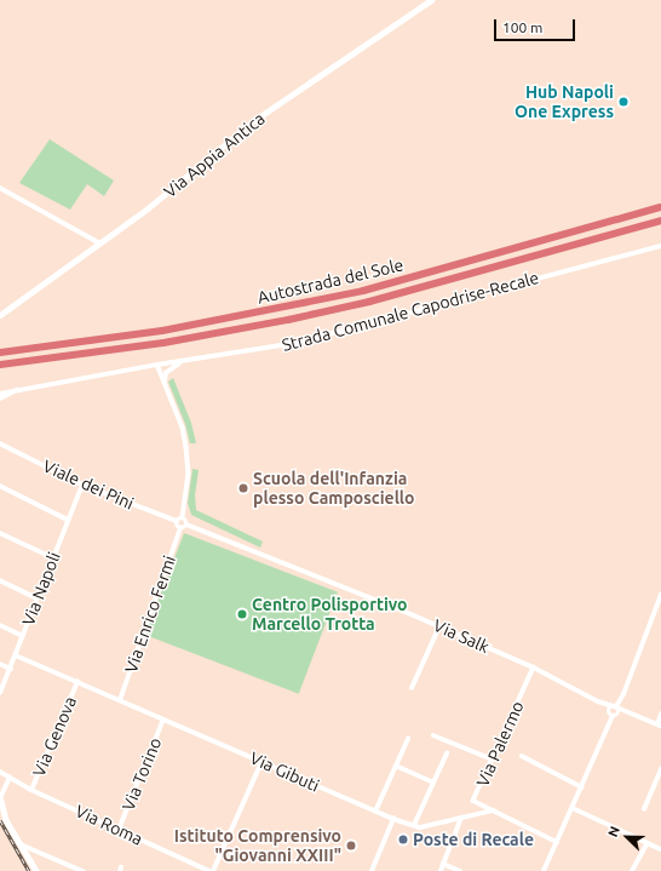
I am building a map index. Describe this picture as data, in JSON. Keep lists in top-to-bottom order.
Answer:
{
  "streets": {
    "highway": ["Autostrada del Sole"],
    "street": [
      "Via Appia Antica",
      "Strada Comunale Capodrise-Recale",
      "Viale dei Pini",
      "Via Napoli",
      "Via Enrico Fermi",
      "Via Salk",
      "Via Genova",
      "Via Palermo",
      "Via Gibuti",
      "Via Torino",
      "Via Roma"
    ]
  },
  "crossings": [
    ["Viale dei Pini", "Via Napoli"],
    ["Viale dei Pini", "Via Enrico Fermi"],
    ["Viale dei Pini", "Via Salk"],
    ["Via Napoli", "Via Gibuti"],
    ["Via Enrico Fermi", "Via Salk"],
    ["Via Enrico Fermi", "Via Gibuti"],
    ["Via Salk", "Via Palermo"],
    ["Via Genova", "Via Gibuti"],
    ["Via Genova", "Via Roma"],
    ["Via Palermo", "Via Gibuti"],
    ["Via Gibuti", "Via Torino"],
    ["Via Torino", "Via Roma"]
  ],
  "places": [
    "Hub Napoli One Express",
    "Scuola dell'Infanzia plesso Camposciello",
    "Centro Polisportivo Marcello Trotta",
    "Poste di Recale",
    "Istituto Comprensivo \"Giovanni XXIII\""
  ],
  "scale_bar": "100 m",
  "north": "top left"
}
